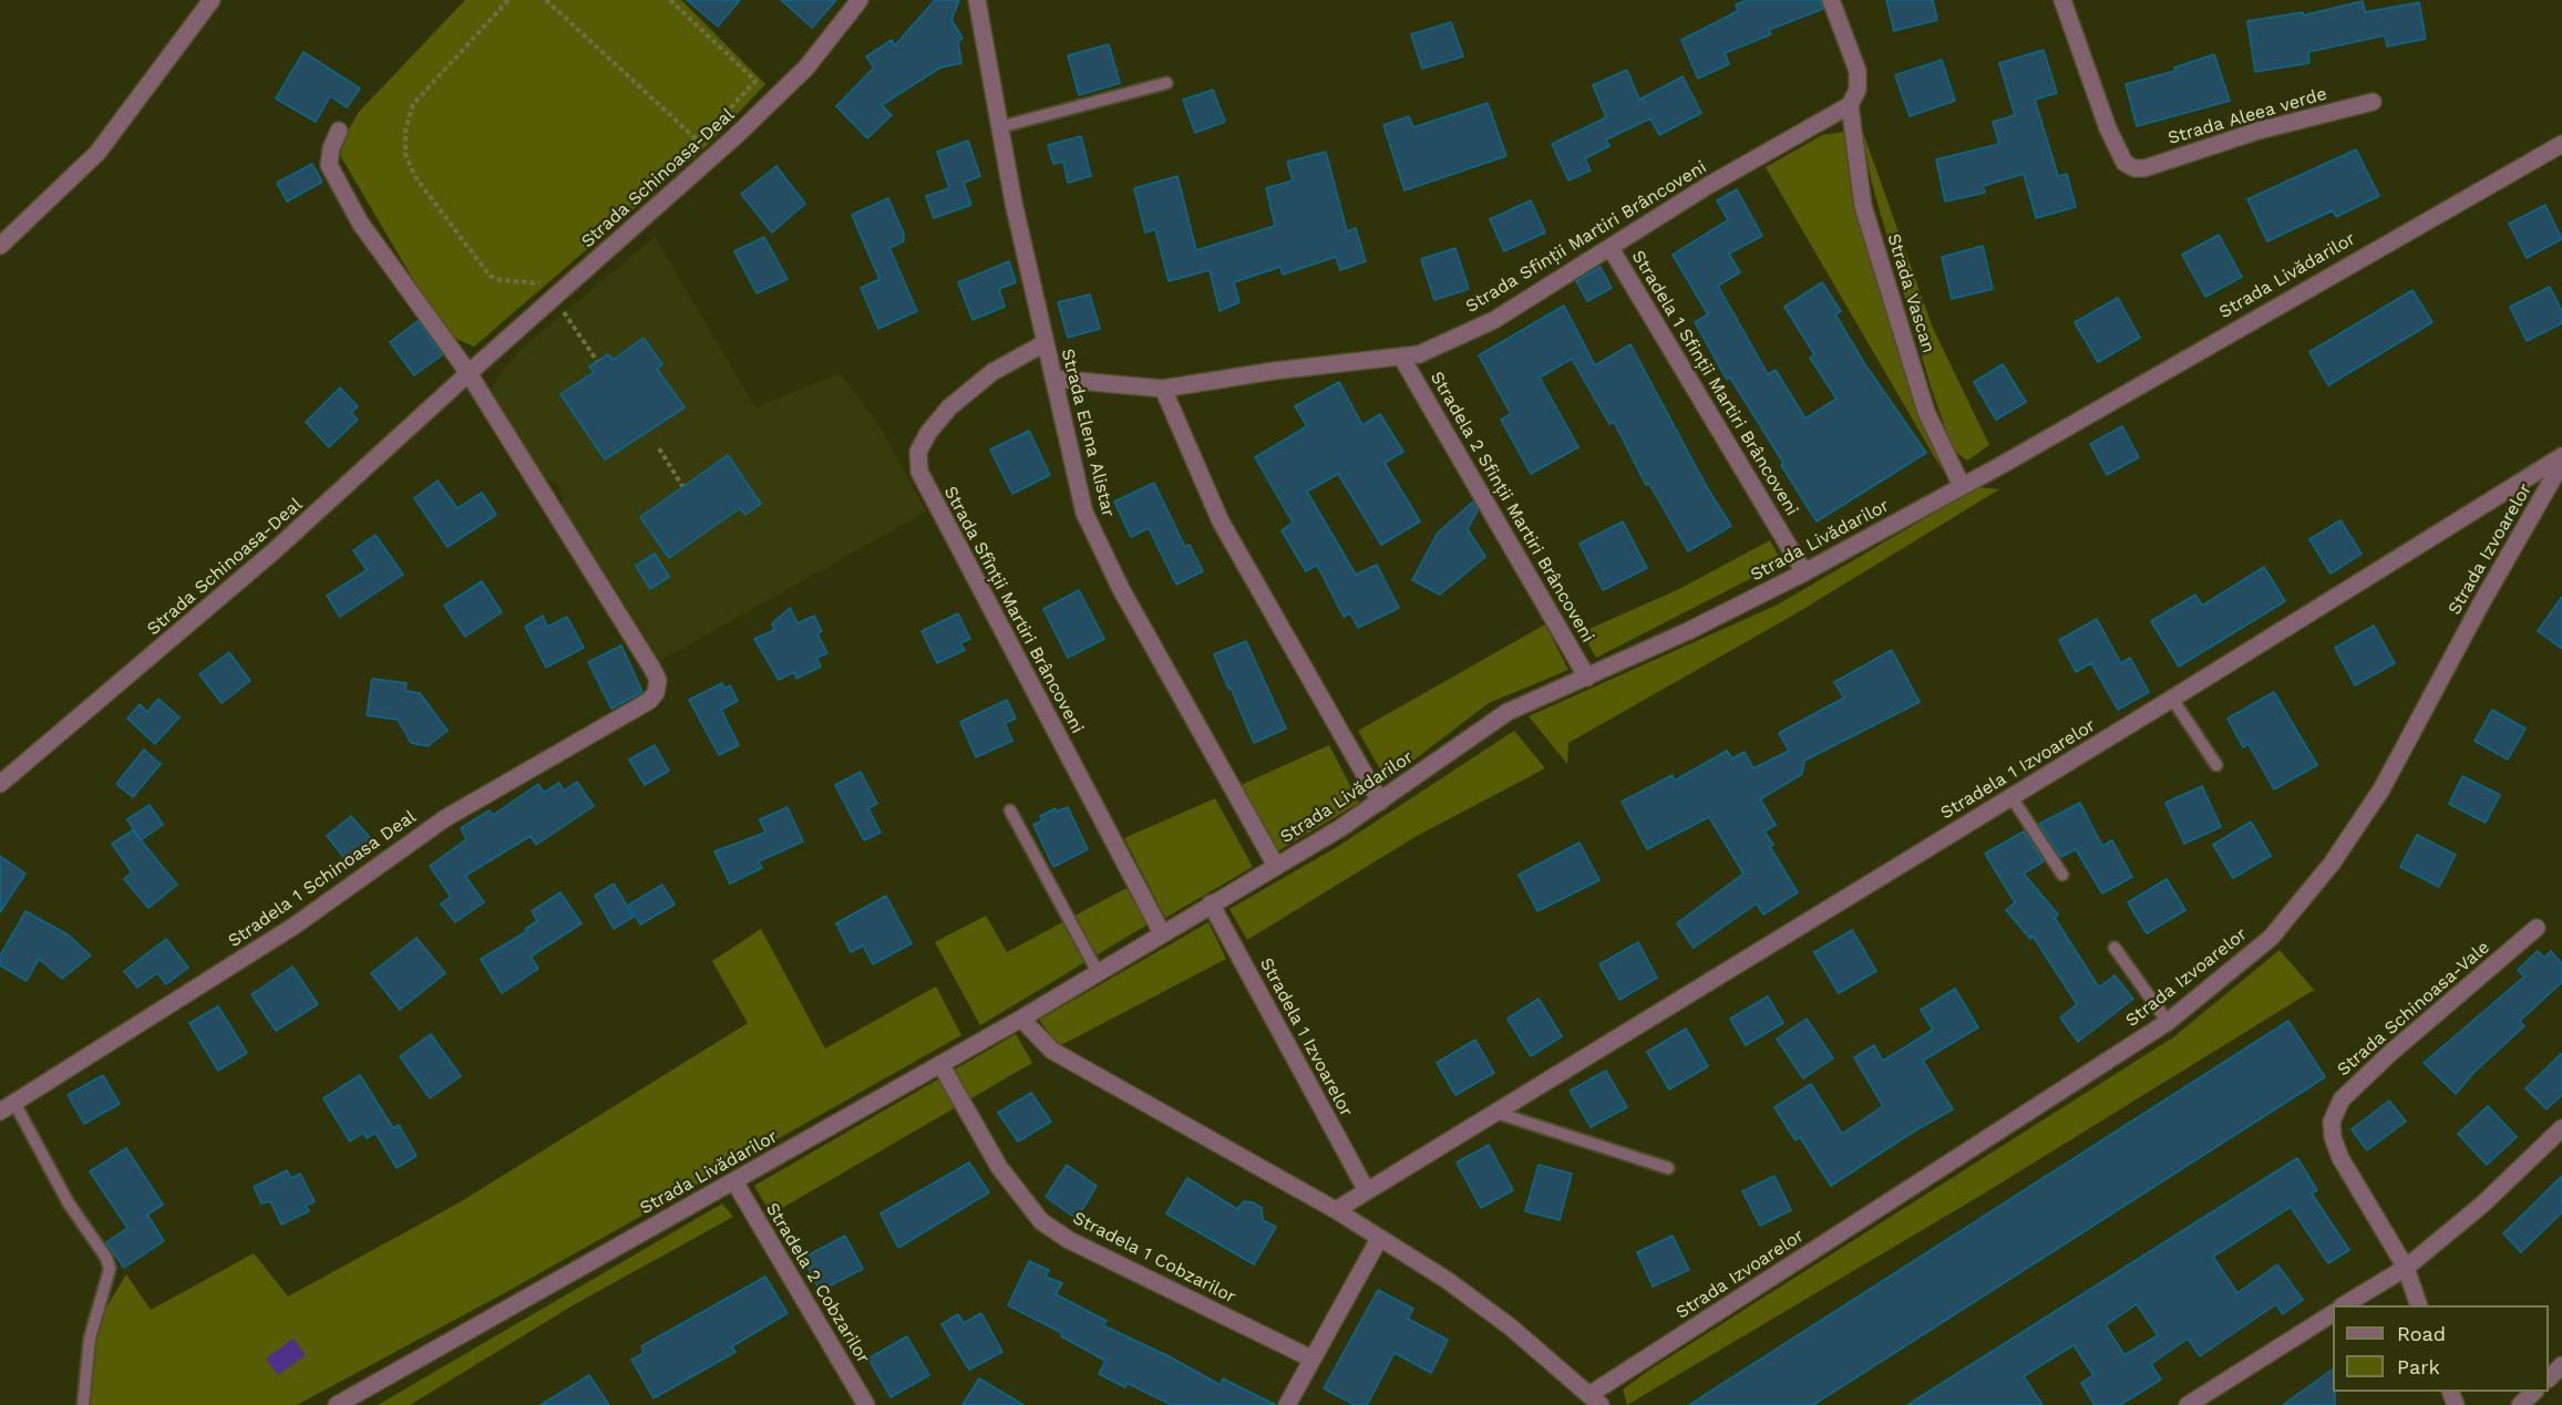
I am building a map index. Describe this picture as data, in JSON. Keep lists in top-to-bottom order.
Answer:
{
  "streets": {
    "street": [
      "Strada Aleea verde",
      "Strada Schinoasa-Deal",
      "Strada Sfinții Martiri Brâncoveni",
      "Strada Livădarilor",
      "Strada Vascan",
      "Stradela 1 Sfinții Martiri Brâncoveni",
      "Strada Elena Alistar",
      "Stradela 2 Sfinții Martiri Brâncoveni",
      "Strada Izvoarelor",
      "Strada Sfînții Martiri Brâncoveni",
      "Stradela 1 Izvoarelor",
      "Stradela 1 Schinoasa Deal",
      "Strada Schinoasa-Vale",
      "Stradela 1 Cobzarilor",
      "Stradela 2 Cobzarilor"
    ]
  },
  "crossings": [
    ["Strada Schinoasa-Deal", "Stradela 1 Schinoasa Deal"],
    ["Strada Sfinții Martiri Brâncoveni", "Strada Vascan"],
    ["Strada Sfinții Martiri Brâncoveni", "Stradela 1 Sfinții Martiri Brâncoveni"],
    ["Strada Sfinții Martiri Brâncoveni", "Strada Elena Alistar"],
    ["Strada Sfinții Martiri Brâncoveni", "Stradela 2 Sfinții Martiri Brâncoveni"],
    ["Strada Livădarilor", "Strada Vascan"],
    ["Strada Livădarilor", "Stradela 1 Sfinții Martiri Brâncoveni"],
    ["Strada Livădarilor", "Strada Elena Alistar"],
    ["Strada Livădarilor", "Stradela 2 Sfinții Martiri Brâncoveni"],
    ["Strada Livădarilor", "Strada Sfînții Martiri Brâncoveni"],
    ["Strada Livădarilor", "Stradela 1 Izvoarelor"],
    ["Strada Livădarilor", "Stradela 1 Cobzarilor"],
    ["Strada Livădarilor", "Stradela 2 Cobzarilor"],
    ["Strada Elena Alistar", "Strada Sfînții Martiri Brâncoveni"]
  ],
  "legend": ["Road", "Park"]
}
